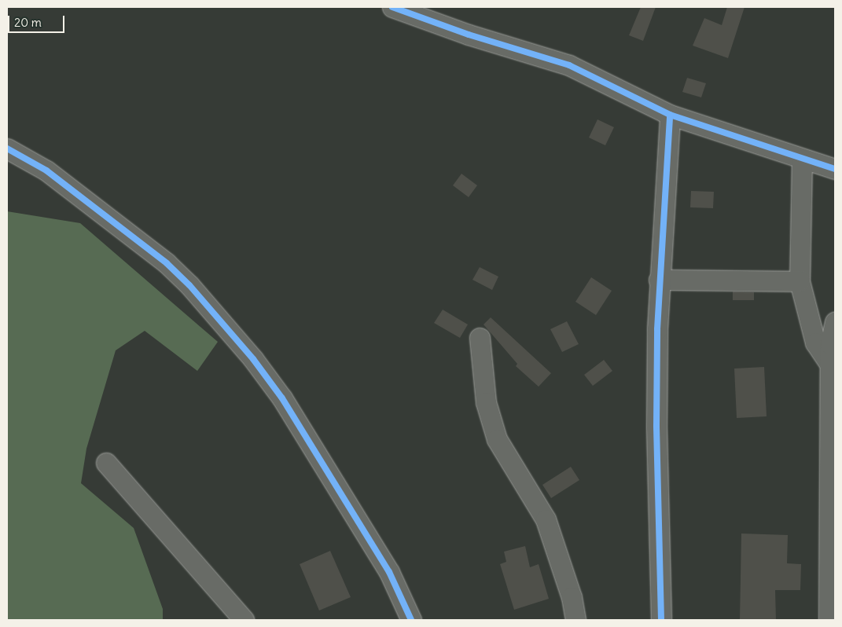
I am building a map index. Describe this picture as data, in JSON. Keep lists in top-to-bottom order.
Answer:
{
  "scale_bar": "20 m"
}
